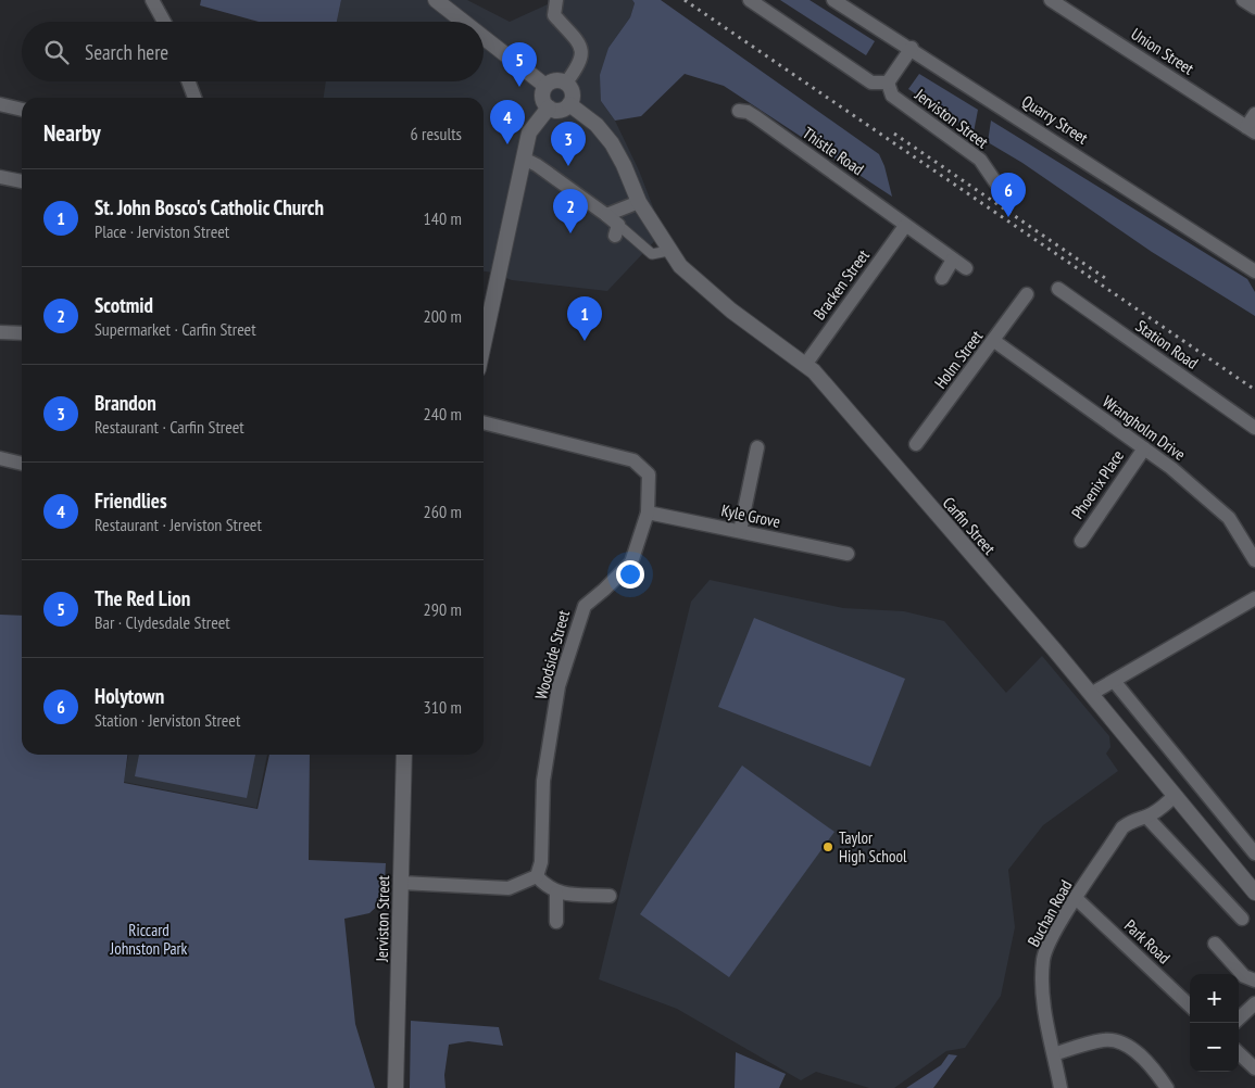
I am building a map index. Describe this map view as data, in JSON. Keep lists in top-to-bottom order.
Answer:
{
  "streets": {
    "main road": ["Jerviston Street", "Carfin Street"],
    "street": [
      "Union Street",
      "Quarry Street",
      "Thistle Road",
      "Bracken Street",
      "Station Road",
      "Holm Street",
      "Wrangholm Drive",
      "Phoenix Place",
      "Kyle Grove",
      "Woodside Street",
      "Buchan Road",
      "Park Road"
    ]
  },
  "crossings": [
    ["Thistle Road", "Bracken Street"],
    ["Bracken Street", "Carfin Street"],
    ["Holm Street", "Wrangholm Drive"],
    ["Wrangholm Drive", "Phoenix Place"],
    ["Kyle Grove", "Woodside Street"],
    ["Carfin Street", "Buchan Road"],
    ["Buchan Road", "Park Road"]
  ],
  "parks": ["Riccard Johnston Park"],
  "places": ["Taylor High School"],
  "page": {
    "search": "Search here",
    "pins": [
      "5",
      "4",
      "3",
      "6",
      "2",
      "1"
    ],
    "heading": ["Nearby", "6 results"],
    "list": [
      {
        "mark": "1",
        "name": "St. John Bosco's Catholic Church",
        "note": "Place · Jerviston Street",
        "value": "140 m"
      },
      {
        "mark": "2",
        "name": "Scotmid",
        "note": "Supermarket · Carfin Street",
        "value": "200 m"
      },
      {
        "mark": "3",
        "name": "Brandon",
        "note": "Restaurant · Carfin Street",
        "value": "240 m"
      },
      {
        "mark": "4",
        "name": "Friendlies",
        "note": "Restaurant · Jerviston Street",
        "value": "260 m"
      },
      {
        "mark": "5",
        "name": "The Red Lion",
        "note": "Bar · Clydesdale Street",
        "value": "290 m"
      },
      {
        "mark": "6",
        "name": "Holytown",
        "note": "Station · Jerviston Street",
        "value": "310 m"
      }
    ],
    "map_buttons": ["+", "−"]
  }
}
